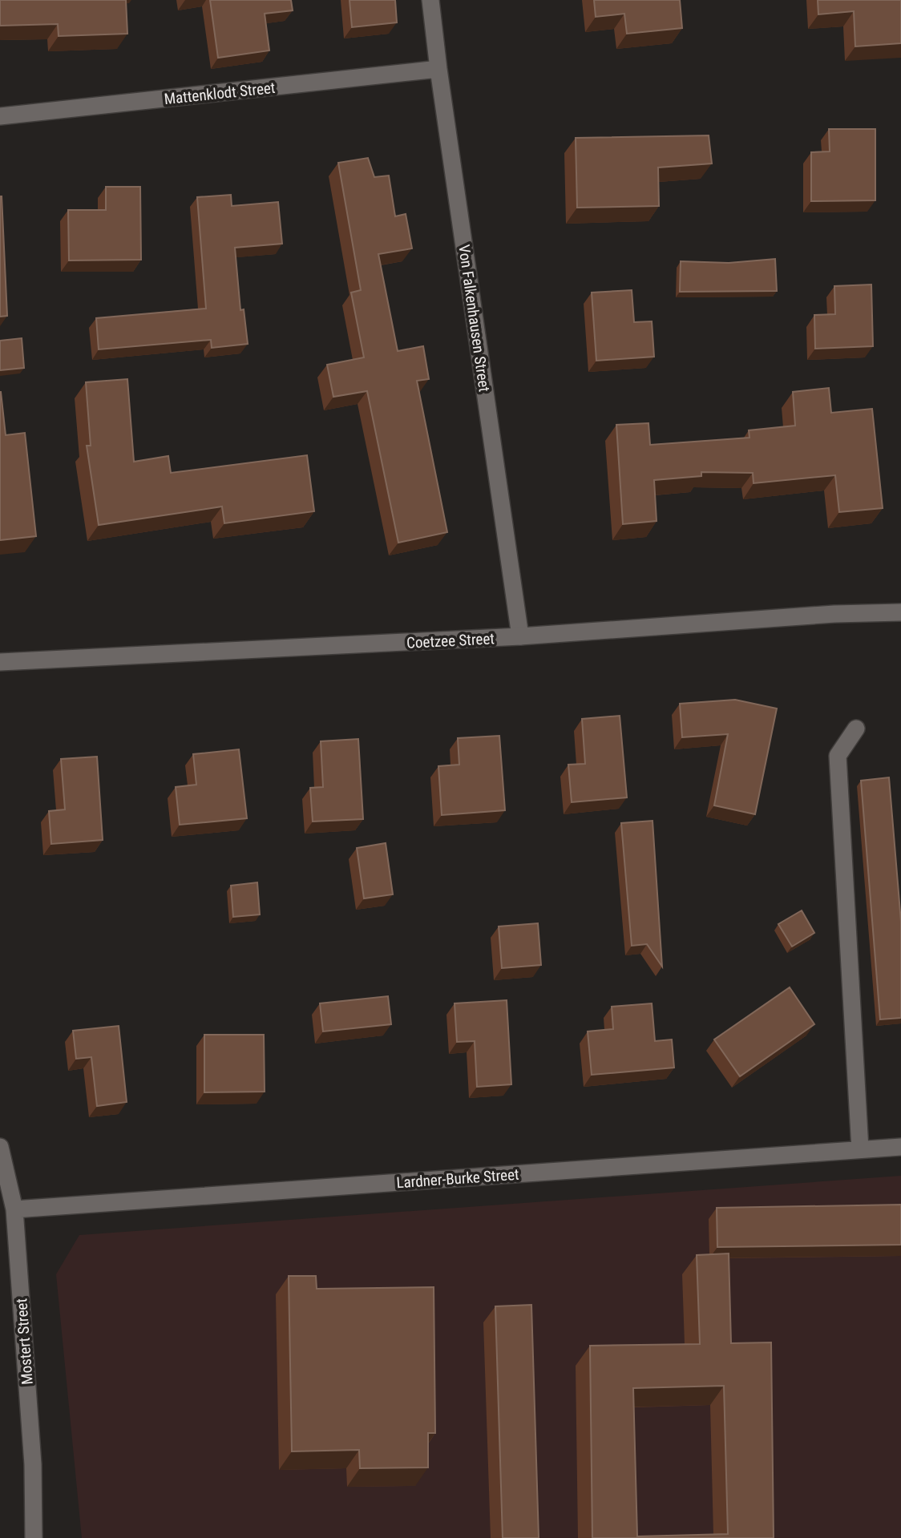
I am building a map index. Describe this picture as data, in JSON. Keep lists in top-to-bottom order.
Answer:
{
  "streets": {
    "street": [
      "Mattenklodt Street",
      "Von Falkenhausen Street",
      "Coetzee Street",
      "Lardner-Burke Street",
      "Mostert Street"
    ]
  },
  "crossings": [
    ["Mattenklodt Street", "Von Falkenhausen Street"],
    ["Von Falkenhausen Street", "Coetzee Street"],
    ["Lardner-Burke Street", "Mostert Street"]
  ]
}
